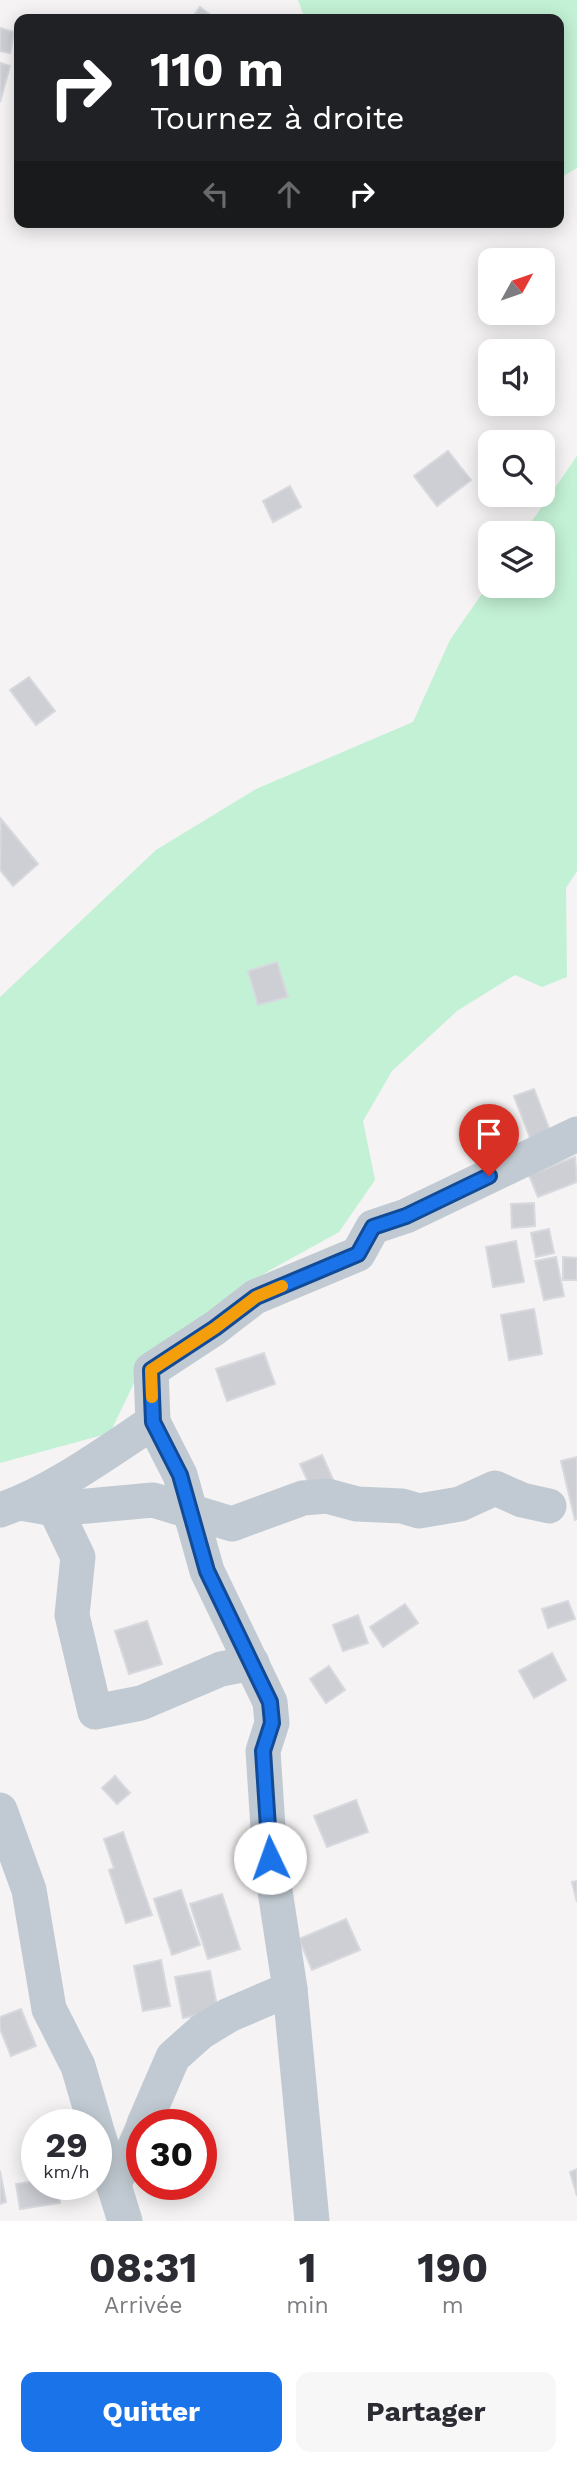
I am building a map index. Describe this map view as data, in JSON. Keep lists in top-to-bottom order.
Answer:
{
  "north": "top right",
  "page": {
    "turn": ["110 m", "Tournez à droite"],
    "speed": "29 km/h",
    "limit": "30",
    "eta": [
      "08:31",
      "Arrivée",
      "1",
      "min",
      "190",
      "m"
    ],
    "buttons": ["Quitter", "Partager"]
  }
}
